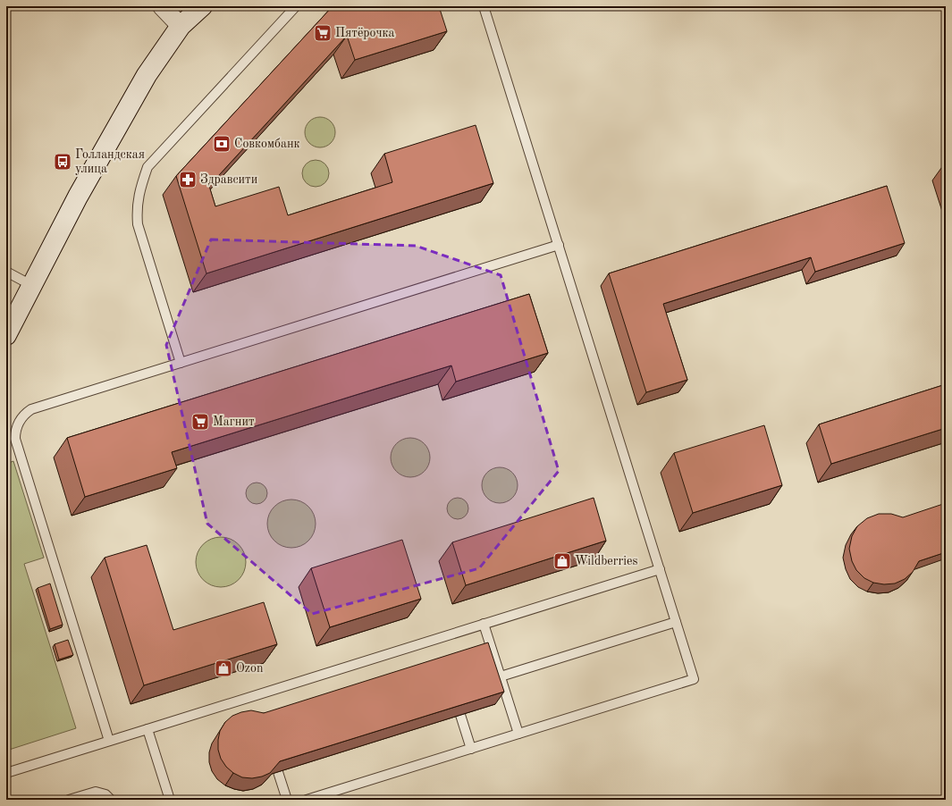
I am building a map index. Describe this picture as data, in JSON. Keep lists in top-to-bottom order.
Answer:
{
  "places": {
    "supermarket": ["Пятёрочка", "Магнит"],
    "bank": ["Совкомбанк"],
    "bus stop": ["Голландская улица"],
    "pharmacy": ["Здравсити"],
    "shop": ["Wildberries", "Ozon"]
  }
}
